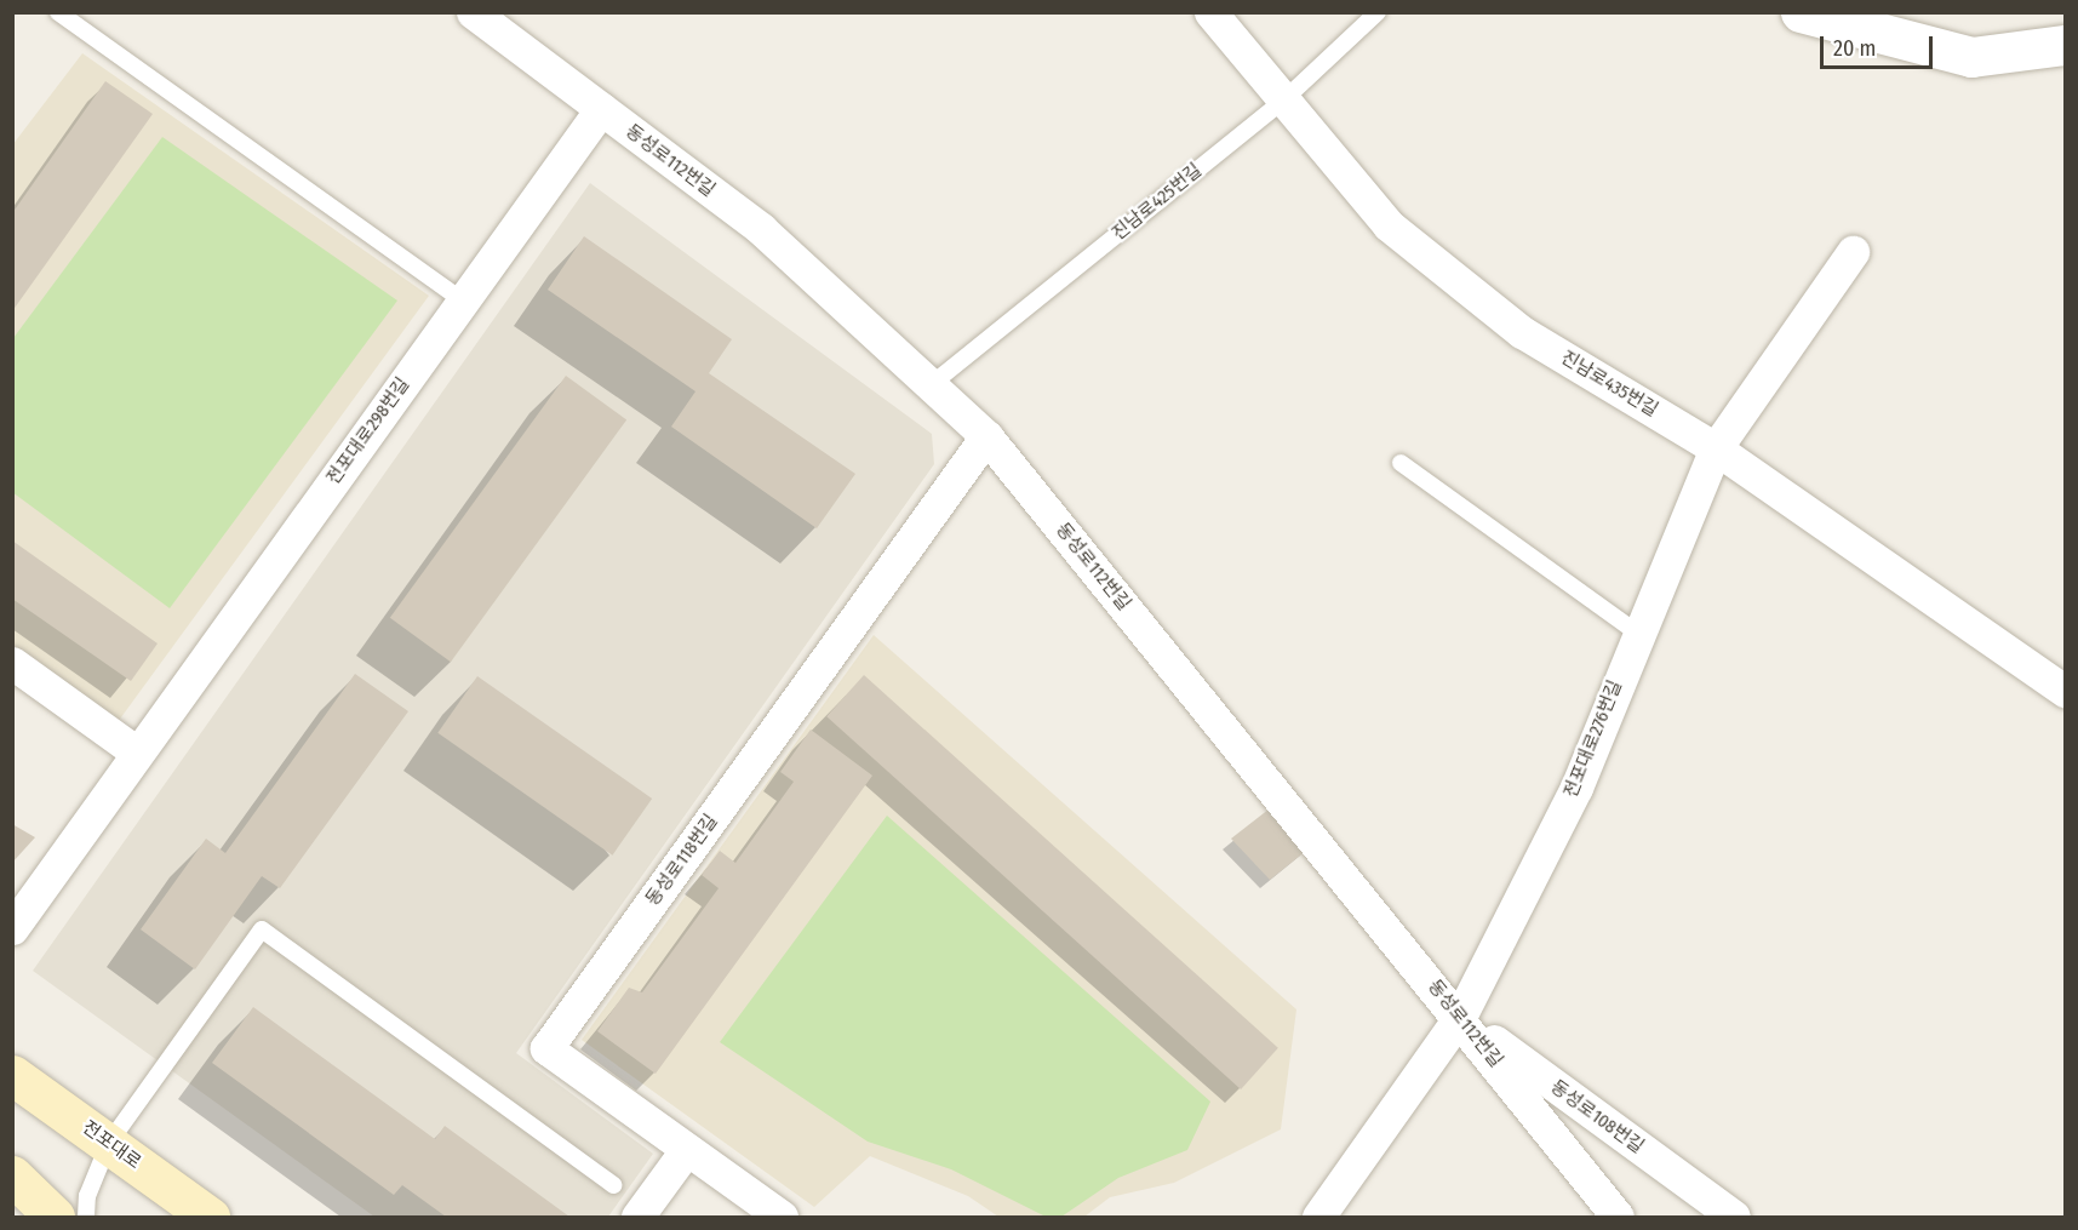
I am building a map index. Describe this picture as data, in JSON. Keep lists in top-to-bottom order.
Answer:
{
  "streets": {
    "main road": ["전포대로"],
    "street": [
      "동성로112번길",
      "진남로435번길",
      "전포대로298번길",
      "전포대로276번길",
      "동성로118번길",
      "동성로108번길"
    ],
    "lane": ["진남로425번길"]
  },
  "crossings": [
    ["동성로112번길", "진남로425번길"],
    ["동성로112번길", "전포대로298번길"],
    ["동성로112번길", "전포대로276번길"],
    ["동성로112번길", "동성로118번길"],
    ["동성로112번길", "동성로108번길"],
    ["진남로425번길", "진남로435번길"],
    ["진남로435번길", "전포대로276번길"],
    ["전포대로276번길", "동성로108번길"]
  ],
  "scale_bar": "20 m"
}
